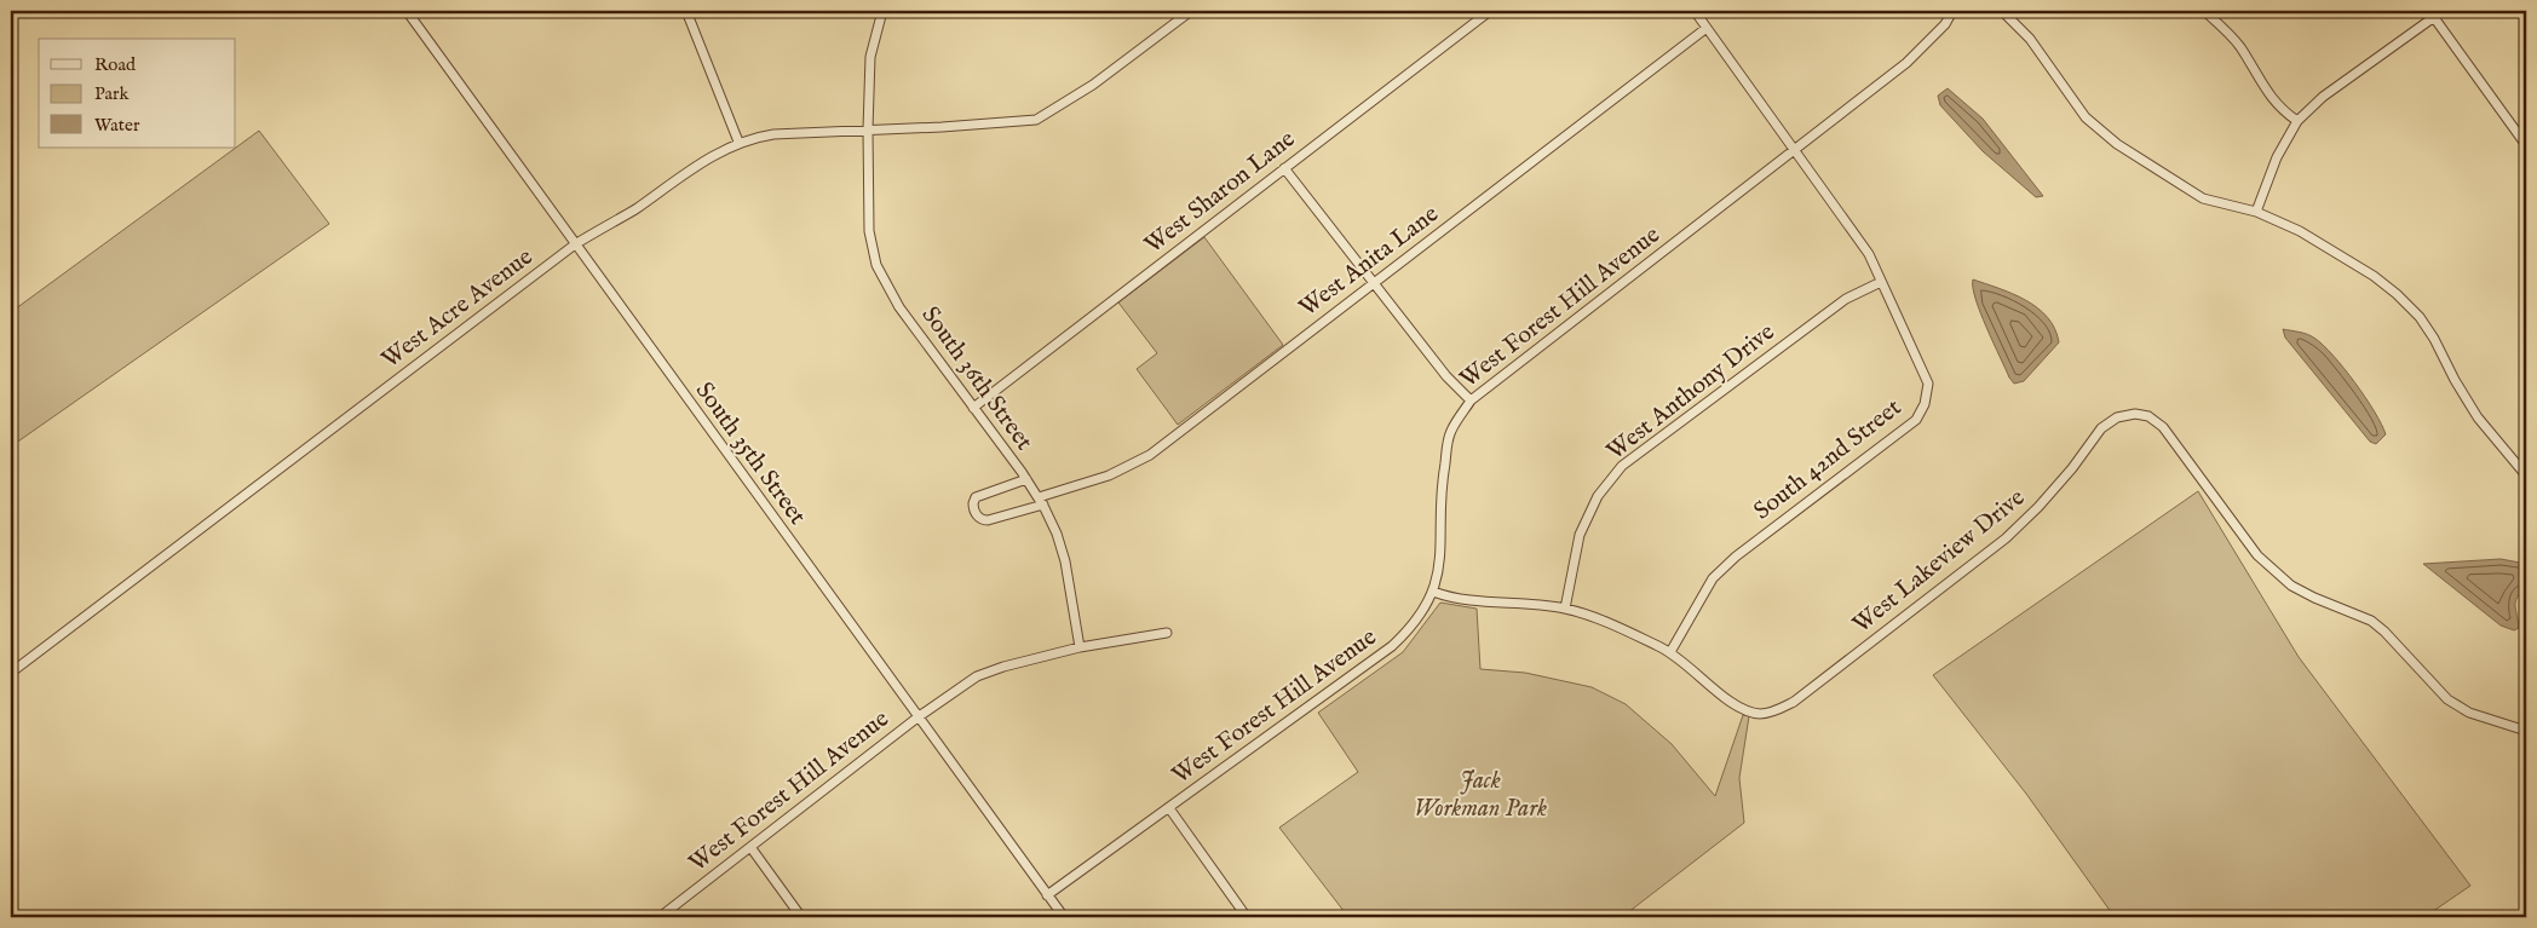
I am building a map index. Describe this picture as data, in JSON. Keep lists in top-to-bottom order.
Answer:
{
  "streets": {
    "street": [
      "West Sharon Lane",
      "West Anita Lane",
      "West Forest Hill Avenue",
      "West Acre Avenue",
      "South 36th Street",
      "West Anthony Drive",
      "South 35th Street",
      "South 42nd Street",
      "West Lakeview Drive"
    ]
  },
  "crossings": [
    ["West Sharon Lane", "South 36th Street"],
    ["West Anita Lane", "South 36th Street"],
    ["West Anita Lane", "South 42nd Street"],
    ["West Forest Hill Avenue", "South 36th Street"],
    ["West Forest Hill Avenue", "South 35th Street"],
    ["West Forest Hill Avenue", "South 42nd Street"],
    ["West Acre Avenue", "South 36th Street"],
    ["West Acre Avenue", "South 35th Street"],
    ["West Anthony Drive", "South 42nd Street"],
    ["South 42nd Street", "West Lakeview Drive"]
  ],
  "parks": ["Jack Workman Park"],
  "legend": ["Road", "Park", "Water"]
}
